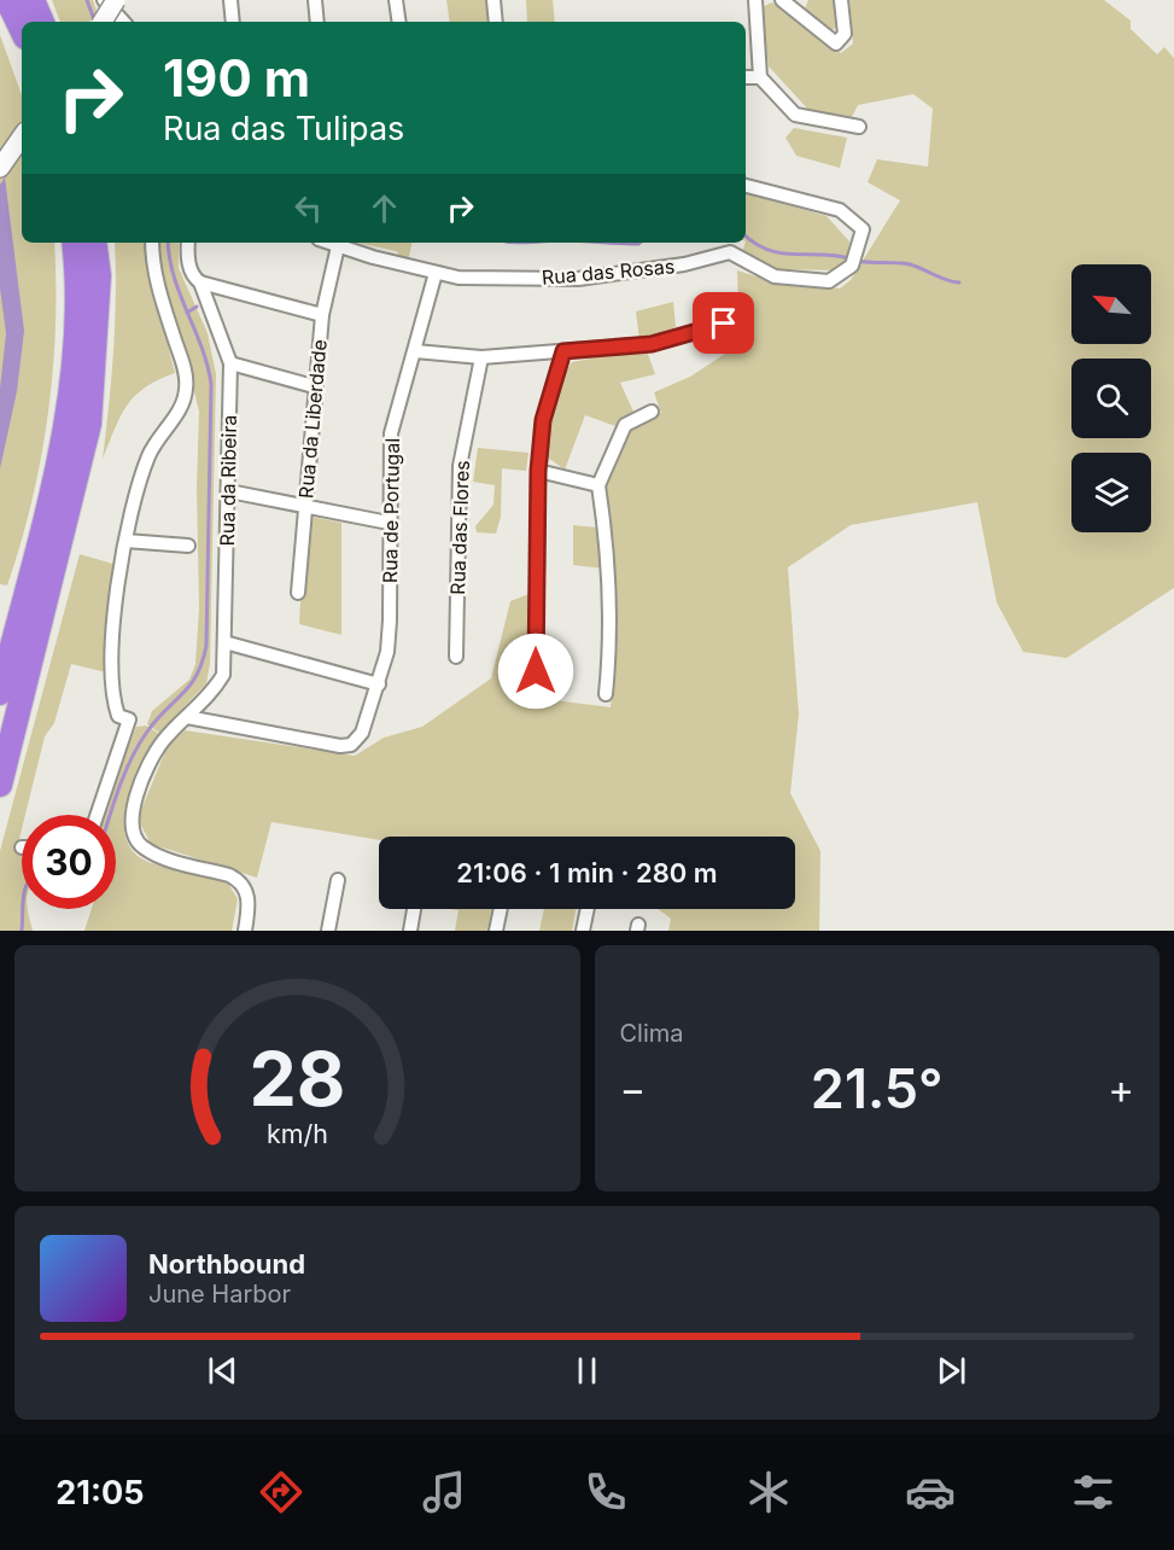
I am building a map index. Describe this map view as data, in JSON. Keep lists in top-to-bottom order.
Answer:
{
  "streets": {
    "street": [
      "Rua das Rosas",
      "Rua da Liberdade",
      "Rua da Ribeira",
      "Rua de Portugal",
      "Rua das Flores"
    ]
  },
  "crossings": [
    ["Rua das Rosas", "Rua da Liberdade"],
    ["Rua das Rosas", "Rua de Portugal"],
    ["Rua da Ribeira", "Rua de Portugal"]
  ],
  "north": "top left",
  "page": {
    "turn": ["190 m", "Rua das Tulipas"],
    "limit": "30",
    "trip": "21:06 · 1 min · 280 m",
    "tile": "Clima",
    "heat": ["−", "21.5°", "+"],
    "song": ["Northbound", "June Harbor"],
    "tabs": "21:05",
    "gauge": ["28", "km/h"]
  }
}
